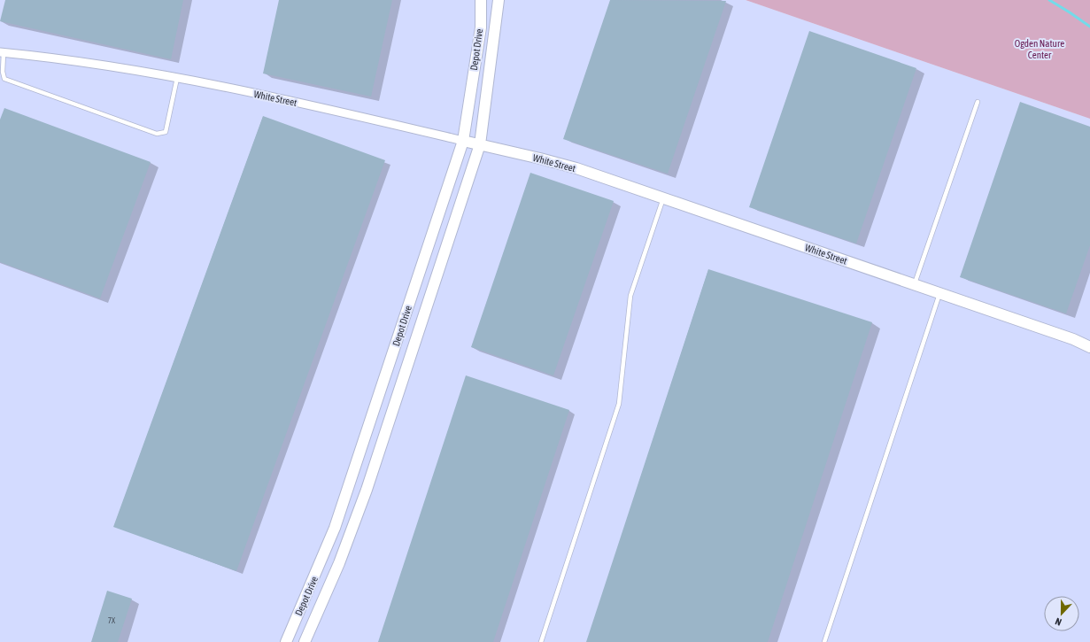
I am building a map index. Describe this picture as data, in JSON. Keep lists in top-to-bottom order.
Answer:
{
  "streets": {
    "main road": ["Depot Drive", "White Street"]
  },
  "crossings": [
    ["Depot Drive", "White Street"]
  ],
  "parks": ["Ogden Nature Center"],
  "house_numbers": ["7X"],
  "north": "bottom"
}
